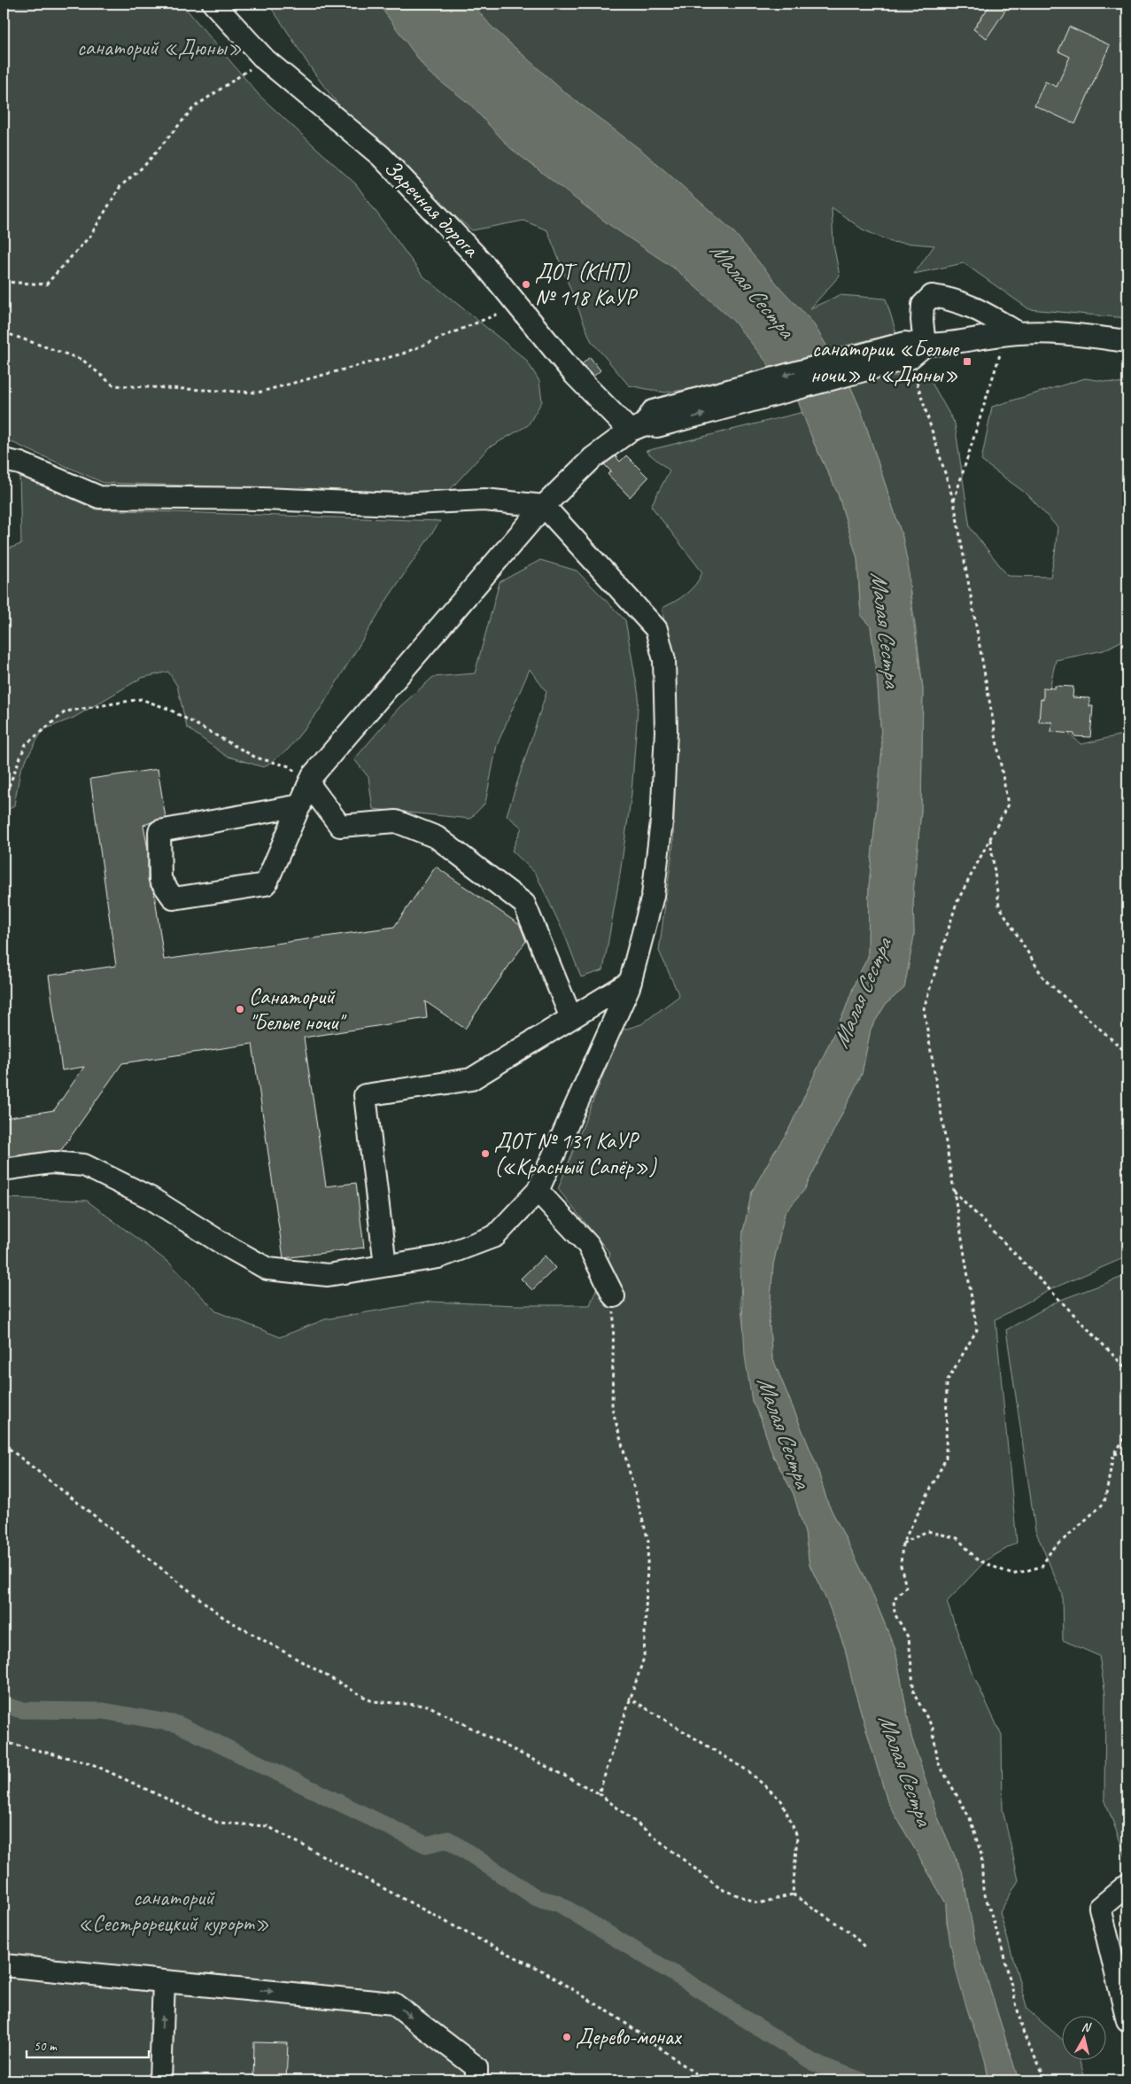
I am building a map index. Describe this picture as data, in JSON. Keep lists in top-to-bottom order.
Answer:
{
  "streets": {
    "street": ["Заречная дорога"]
  },
  "water": ["Малая Сестра"],
  "parks": ["санаторий «Дюны»", "санаторий «Сестрорецкий курорт»"],
  "places": {
    "other": [
      "ДОТ (КНП) № 118 КаУР",
      "Санаторий \"Белые ночи\"",
      "ДОТ № 131 КаУР («Красный Сапёр»)",
      "Дерево-монах"
    ],
    "transit": ["санатории «Белые ночи» и «Дюны»"]
  },
  "scale_bar": "50 m",
  "north": "top"
}
